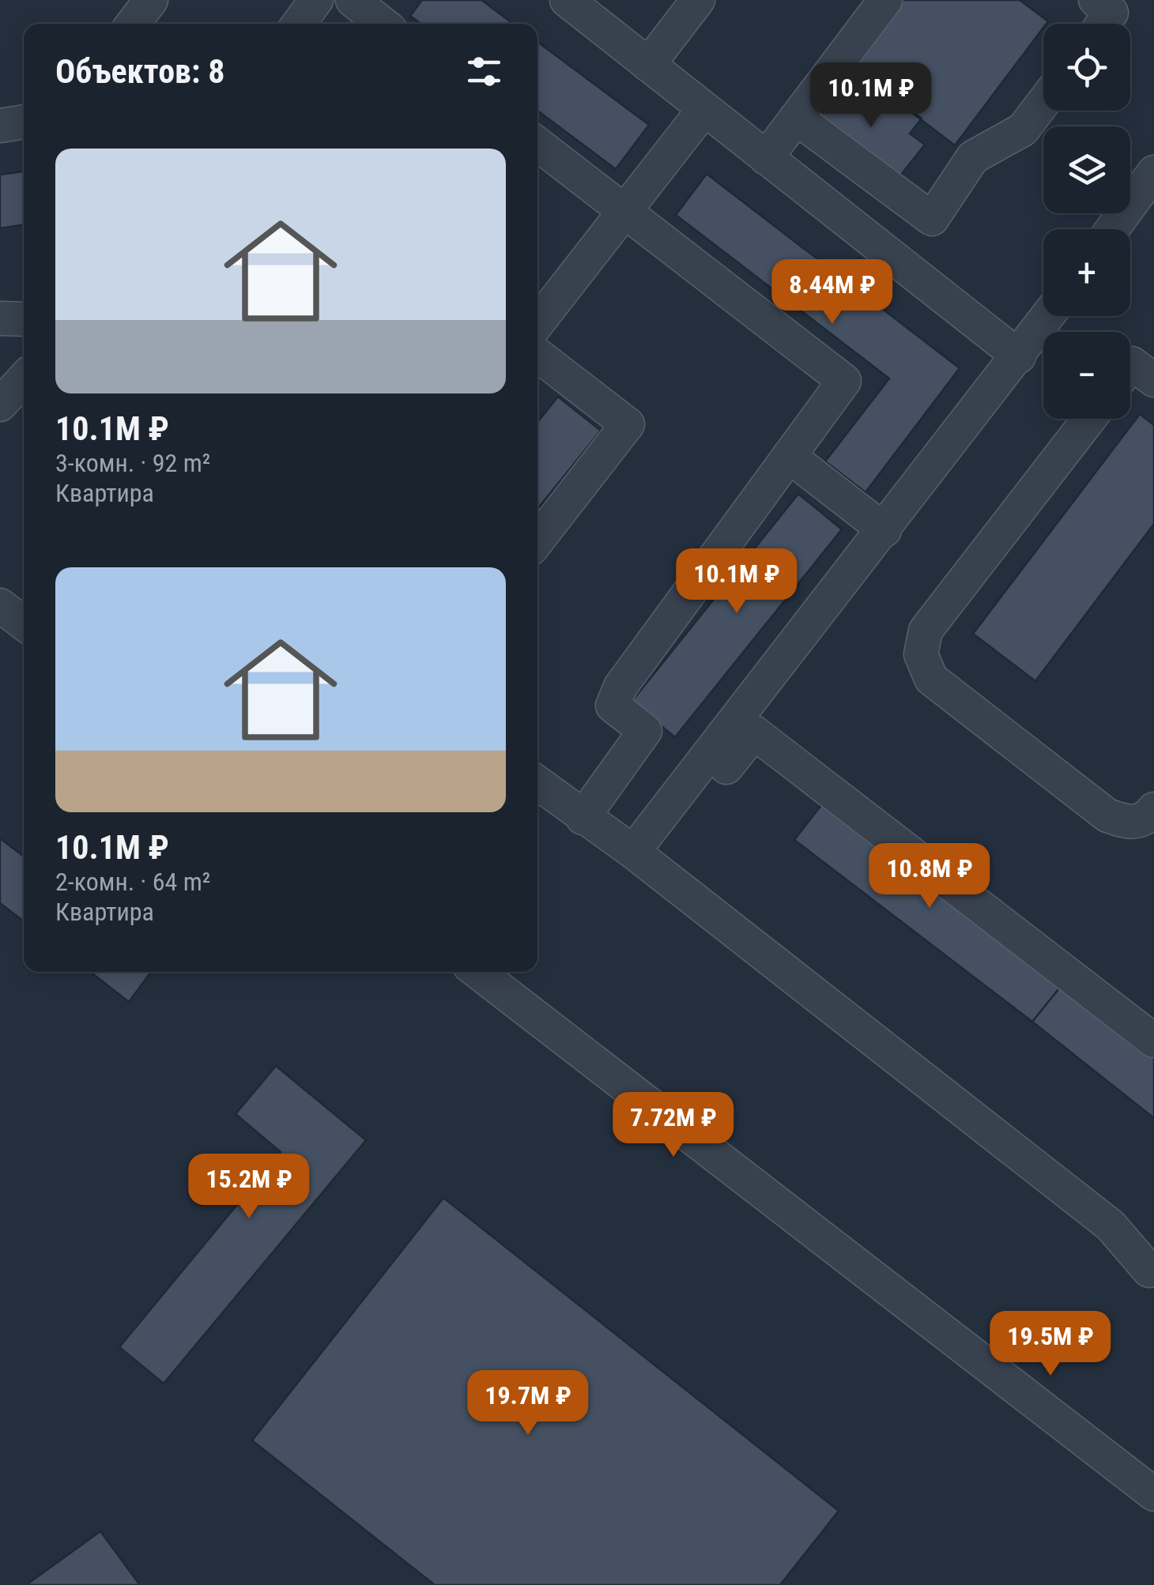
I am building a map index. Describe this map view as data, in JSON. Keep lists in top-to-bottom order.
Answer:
{
  "page": {
    "map_buttons": ["+", "−"],
    "heading": "Объектов: 8",
    "price": [
      "10.1M ₽",
      "8.44M ₽",
      "10.1M ₽",
      "10.8M ₽",
      "7.72M ₽",
      "15.2M ₽",
      "19.5M ₽",
      "19.7M ₽"
    ],
    "list": [
      {
        "name": "10.1M ₽",
        "note": "3-комн. · 92 m² · Квартира"
      },
      {
        "name": "10.1M ₽",
        "note": "2-комн. · 64 m² · Квартира"
      }
    ]
  }
}
